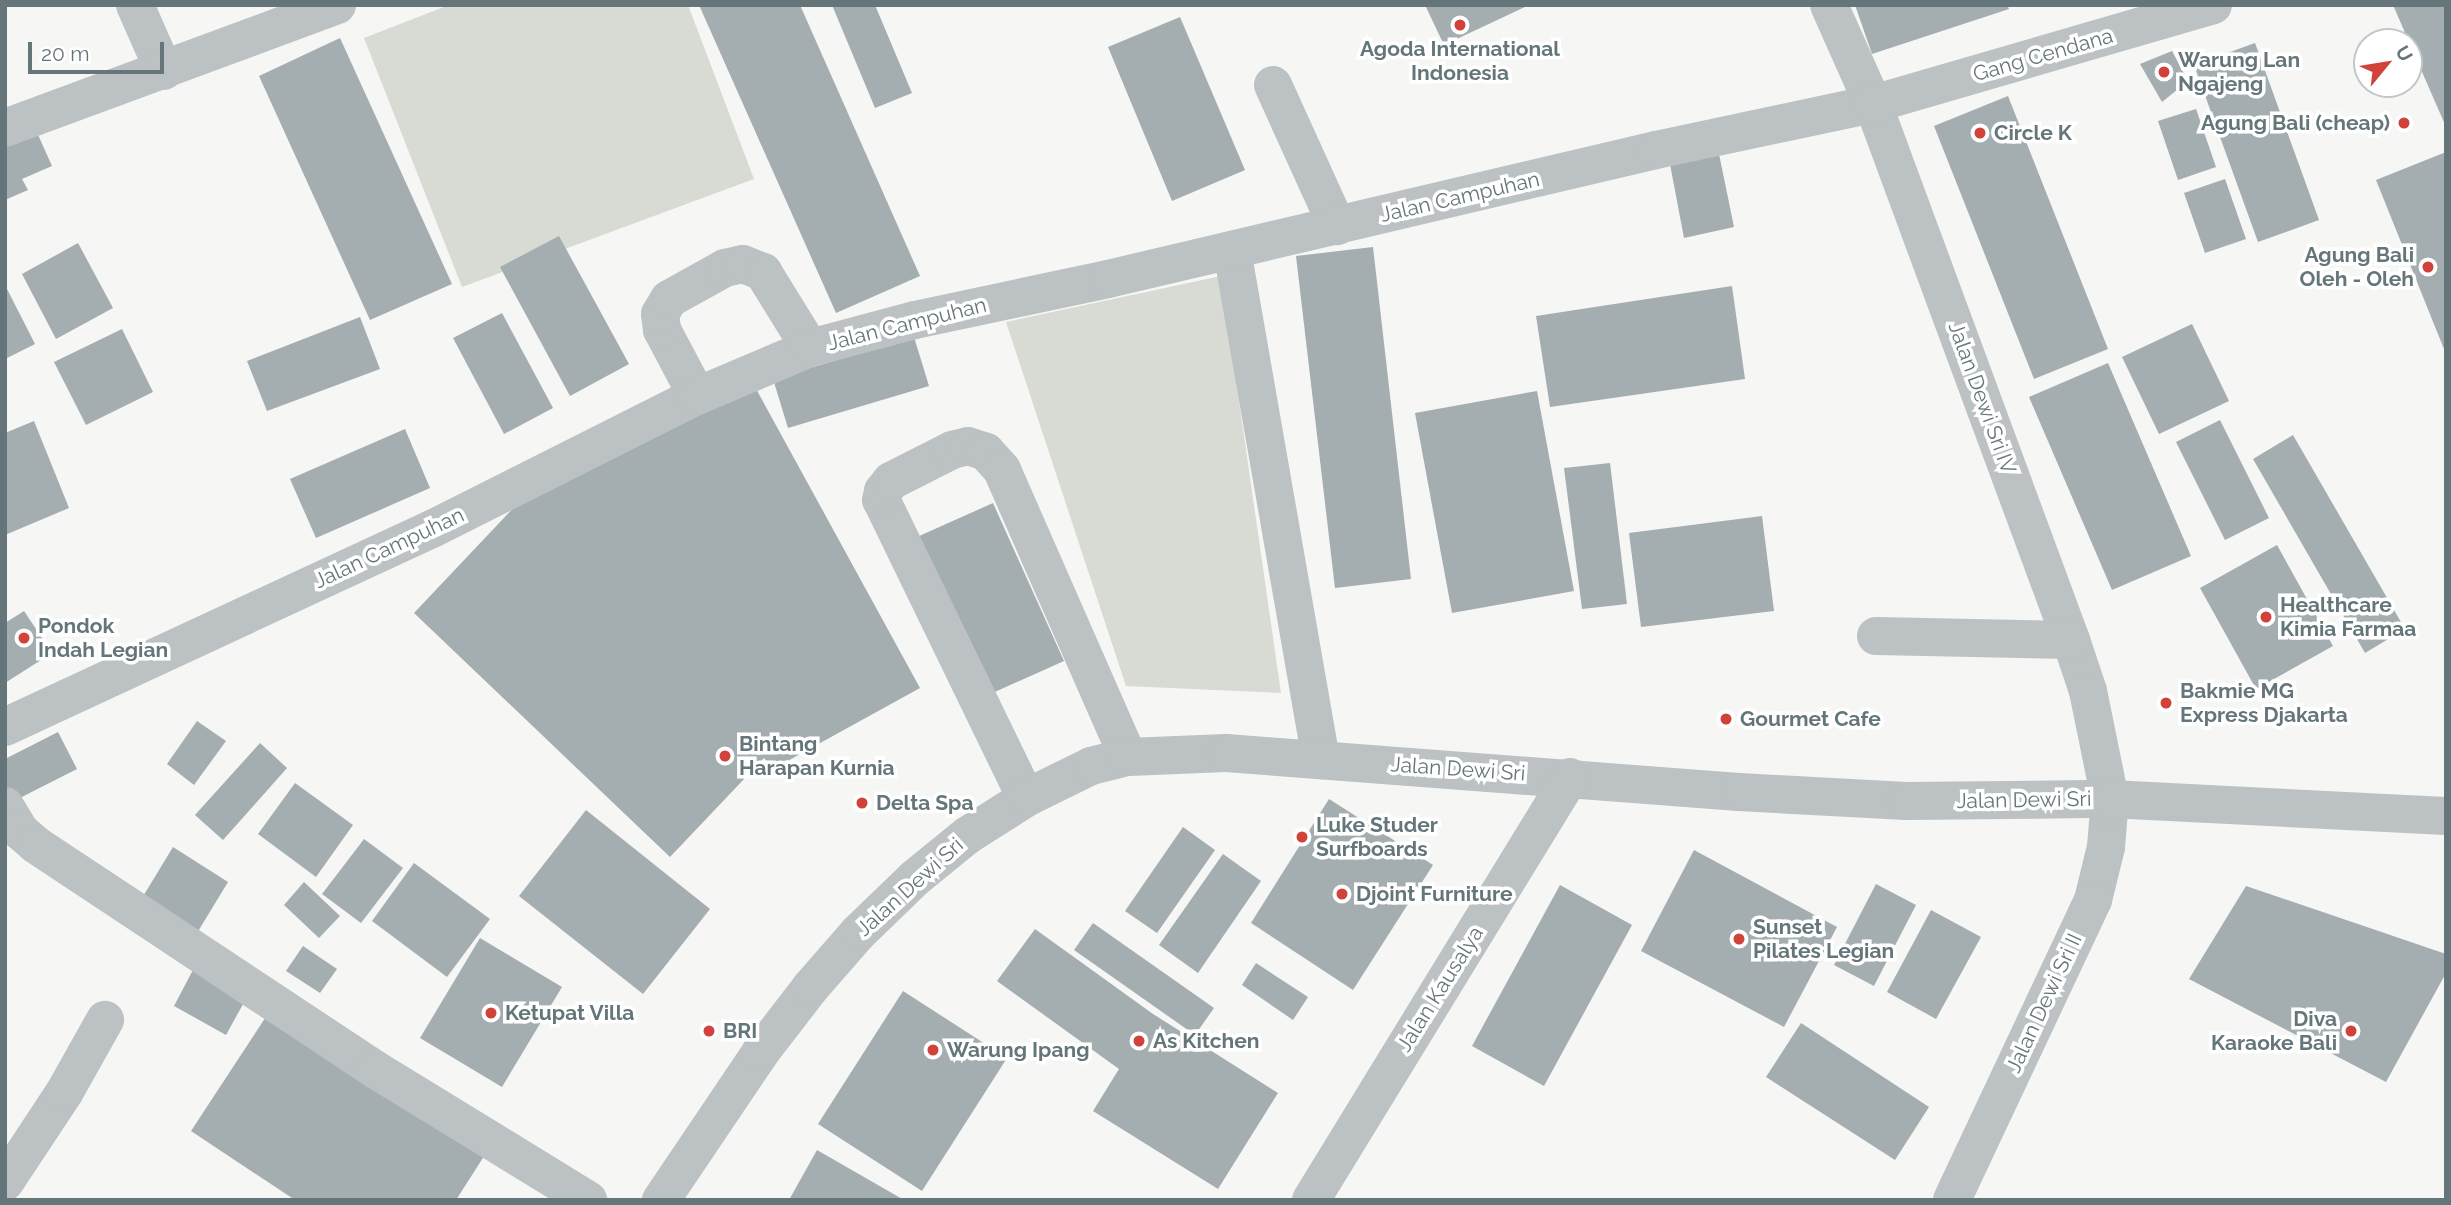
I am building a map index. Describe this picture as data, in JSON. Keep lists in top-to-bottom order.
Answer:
{
  "streets": {
    "street": [
      "Gang Cendana",
      "Jalan Campuhan",
      "Jalan Dewi Sri IV",
      "Jalan Dewi Sri",
      "Jalan Kausalya",
      "Jalan Dewi Sri II"
    ]
  },
  "crossings": [
    ["Gang Cendana", "Jalan Campuhan"],
    ["Gang Cendana", "Jalan Dewi Sri IV"],
    ["Jalan Campuhan", "Jalan Dewi Sri IV"],
    ["Jalan Dewi Sri IV", "Jalan Dewi Sri"],
    ["Jalan Dewi Sri IV", "Jalan Dewi Sri II"],
    ["Jalan Dewi Sri", "Jalan Kausalya"],
    ["Jalan Dewi Sri", "Jalan Dewi Sri II"]
  ],
  "places": [
    "Agoda International Indonesia",
    "Warung Lan Ngajeng",
    "Agung Bali (cheap)",
    "Circle K",
    "Agung Bali Oleh - Oleh",
    "Healthcare Kimia Farmaa",
    "Pondok Indah Legian",
    "Bakmie MG Express Djakarta",
    "Gourmet Cafe",
    "Bintang Harapan Kurnia",
    "Delta Spa",
    "Luke Studer Surfboards",
    "Djoint Furniture",
    "Sunset Pilates Legian",
    "Ketupat Villa",
    "BRI",
    "Diva Karaoke Bali",
    "As Kitchen",
    "Warung Ipang"
  ],
  "scale_bar": "20 m",
  "north": "top right"
}
